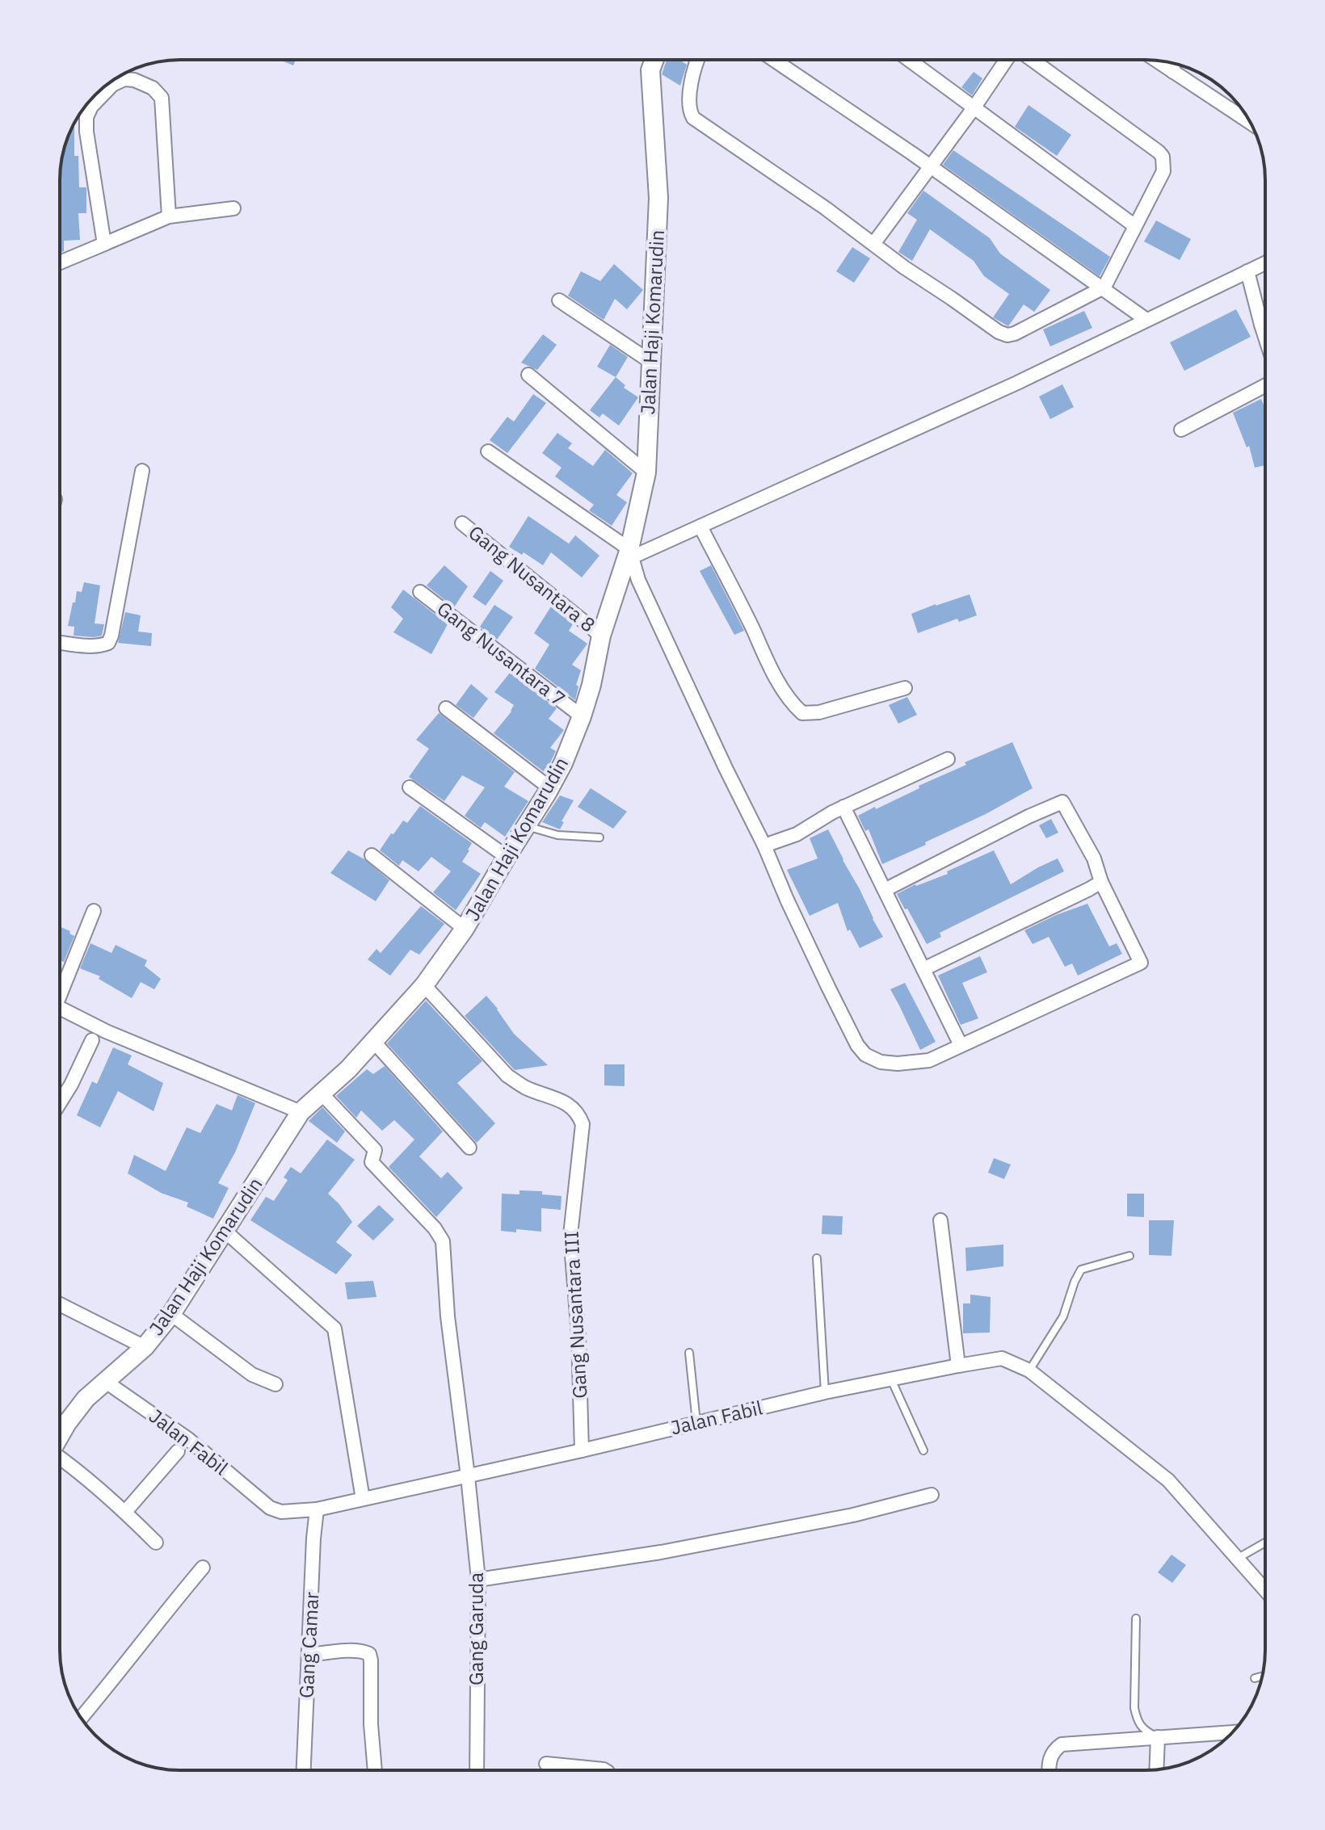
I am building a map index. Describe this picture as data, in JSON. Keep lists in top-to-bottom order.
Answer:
{
  "streets": {
    "street": [
      "Jalan Haji Komarudin",
      "Gang Nusantara 8",
      "Gang Nusantara 7",
      "Gang Nusantara III",
      "Jalan Fabil",
      "Gang Garuda",
      "Gang Camar"
    ]
  },
  "crossings": [
    ["Jalan Haji Komarudin", "Gang Nusantara 8"],
    ["Jalan Haji Komarudin", "Gang Nusantara 7"],
    ["Jalan Haji Komarudin", "Gang Nusantara III"],
    ["Jalan Haji Komarudin", "Jalan Fabil"],
    ["Jalan Haji Komarudin", "Gang Garuda"],
    ["Gang Nusantara III", "Jalan Fabil"],
    ["Jalan Fabil", "Gang Garuda"],
    ["Jalan Fabil", "Gang Camar"]
  ]
}
